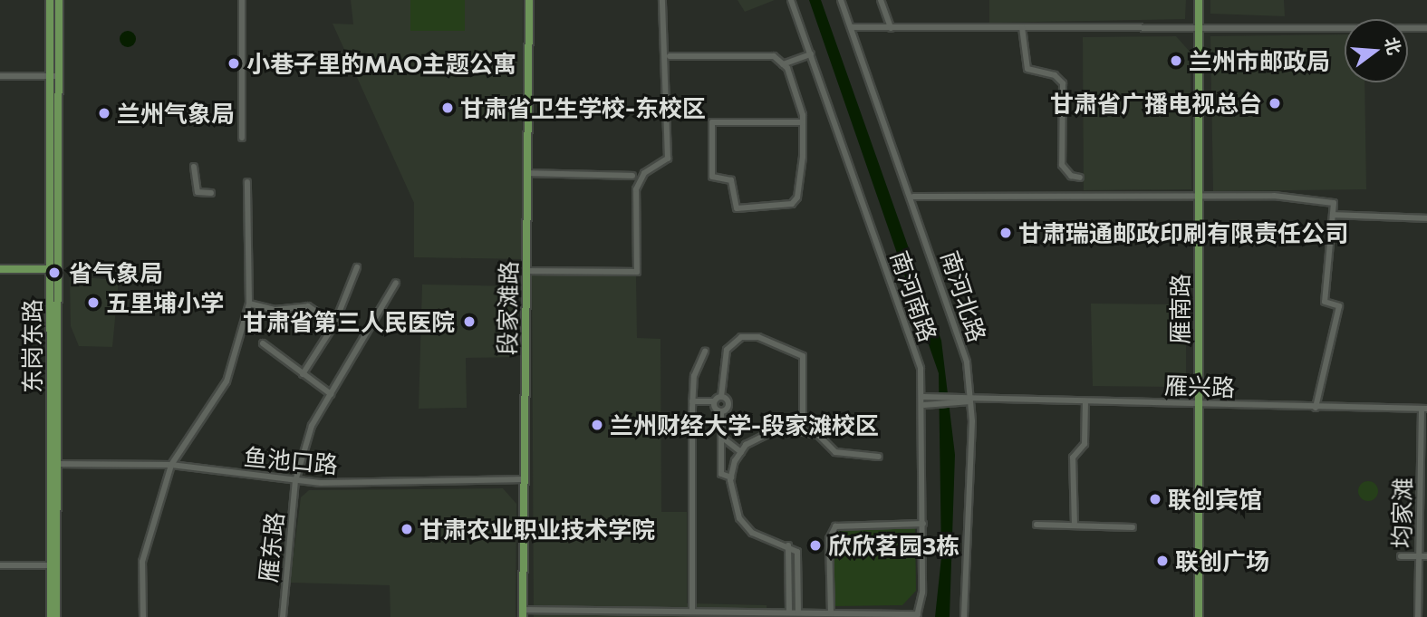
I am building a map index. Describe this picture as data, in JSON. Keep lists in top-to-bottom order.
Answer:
{
  "streets": {
    "main road": ["段家滩路", "雁南路", "东岗东路"],
    "street": [
      "南河南路",
      "南河北路",
      "雁兴路",
      "鱼池口路",
      "均家滩",
      "雁东路"
    ]
  },
  "crossings": [
    ["南河北路", "雁兴路"],
    ["段家滩路", "鱼池口路"],
    ["雁南路", "雁兴路"],
    ["东岗东路", "鱼池口路"],
    ["雁兴路", "均家滩"],
    ["鱼池口路", "雁东路"]
  ],
  "places": [
    "兰州市邮政局",
    "小巷子里的MAO主题公寓",
    "甘肃省广播电视总台",
    "甘肃省卫生学校-东校区",
    "兰州气象局",
    "甘肃瑞通邮政印刷有限责任公司",
    "省气象局",
    "五里埔小学",
    "甘肃省第三人民医院",
    "兰州财经大学-段家滩校区",
    "联创宾馆",
    "甘肃农业职业技术学院",
    "欣欣茗园3栋",
    "联创广场"
  ],
  "north": "right"
}
